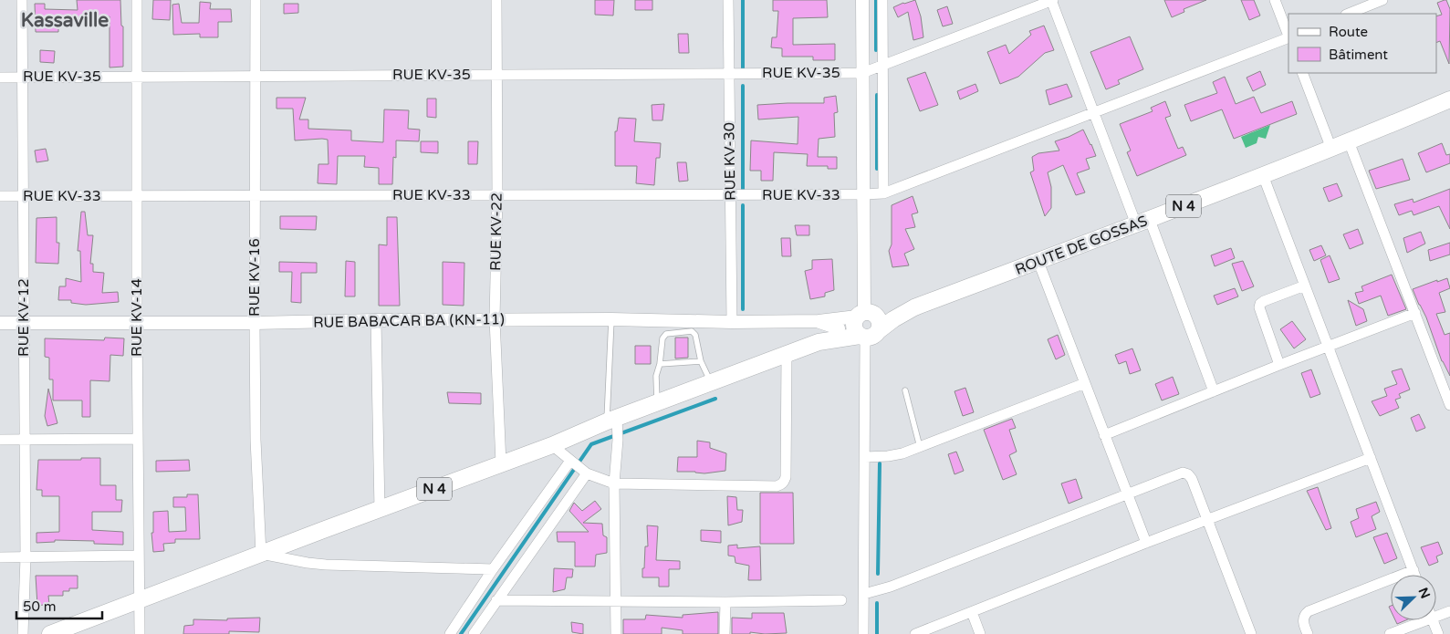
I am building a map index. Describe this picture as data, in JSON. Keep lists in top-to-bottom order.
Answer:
{
  "streets": {
    "main road": ["N 4", "ROUTE DE GOSSAS"],
    "street": [
      "RUE KV-35",
      "RUE KV-30",
      "RUE KV-33",
      "RUE KV-22",
      "RUE KV-16",
      "RUE KV-12",
      "RUE KV-14",
      "RUE BABACAR BA (KN-11)"
    ]
  },
  "crossings": [
    ["RUE KV-35", "RUE KV-30"],
    ["RUE KV-35", "RUE KV-22"],
    ["RUE KV-35", "RUE KV-16"],
    ["RUE KV-35", "RUE KV-12"],
    ["RUE KV-35", "RUE KV-14"],
    ["RUE KV-30", "RUE KV-33"],
    ["RUE KV-30", "RUE BABACAR BA (KN-11)"],
    ["RUE KV-33", "RUE KV-22"],
    ["RUE KV-33", "RUE KV-16"],
    ["RUE KV-33", "RUE KV-12"],
    ["RUE KV-33", "RUE KV-14"],
    ["N 4", "RUE KV-22"],
    ["N 4", "ROUTE DE GOSSAS"],
    ["N 4", "RUE KV-16"],
    ["N 4", "RUE KV-14"],
    ["N 4", "RUE BABACAR BA (KN-11)"],
    ["RUE KV-22", "RUE BABACAR BA (KN-11)"],
    ["RUE KV-16", "RUE BABACAR BA (KN-11)"],
    ["RUE KV-12", "RUE BABACAR BA (KN-11)"],
    ["RUE KV-14", "RUE BABACAR BA (KN-11)"]
  ],
  "districts": ["Kassaville"],
  "legend": ["Route", "Bâtiment"],
  "scale_bar": "50 m",
  "north": "top right"
}
